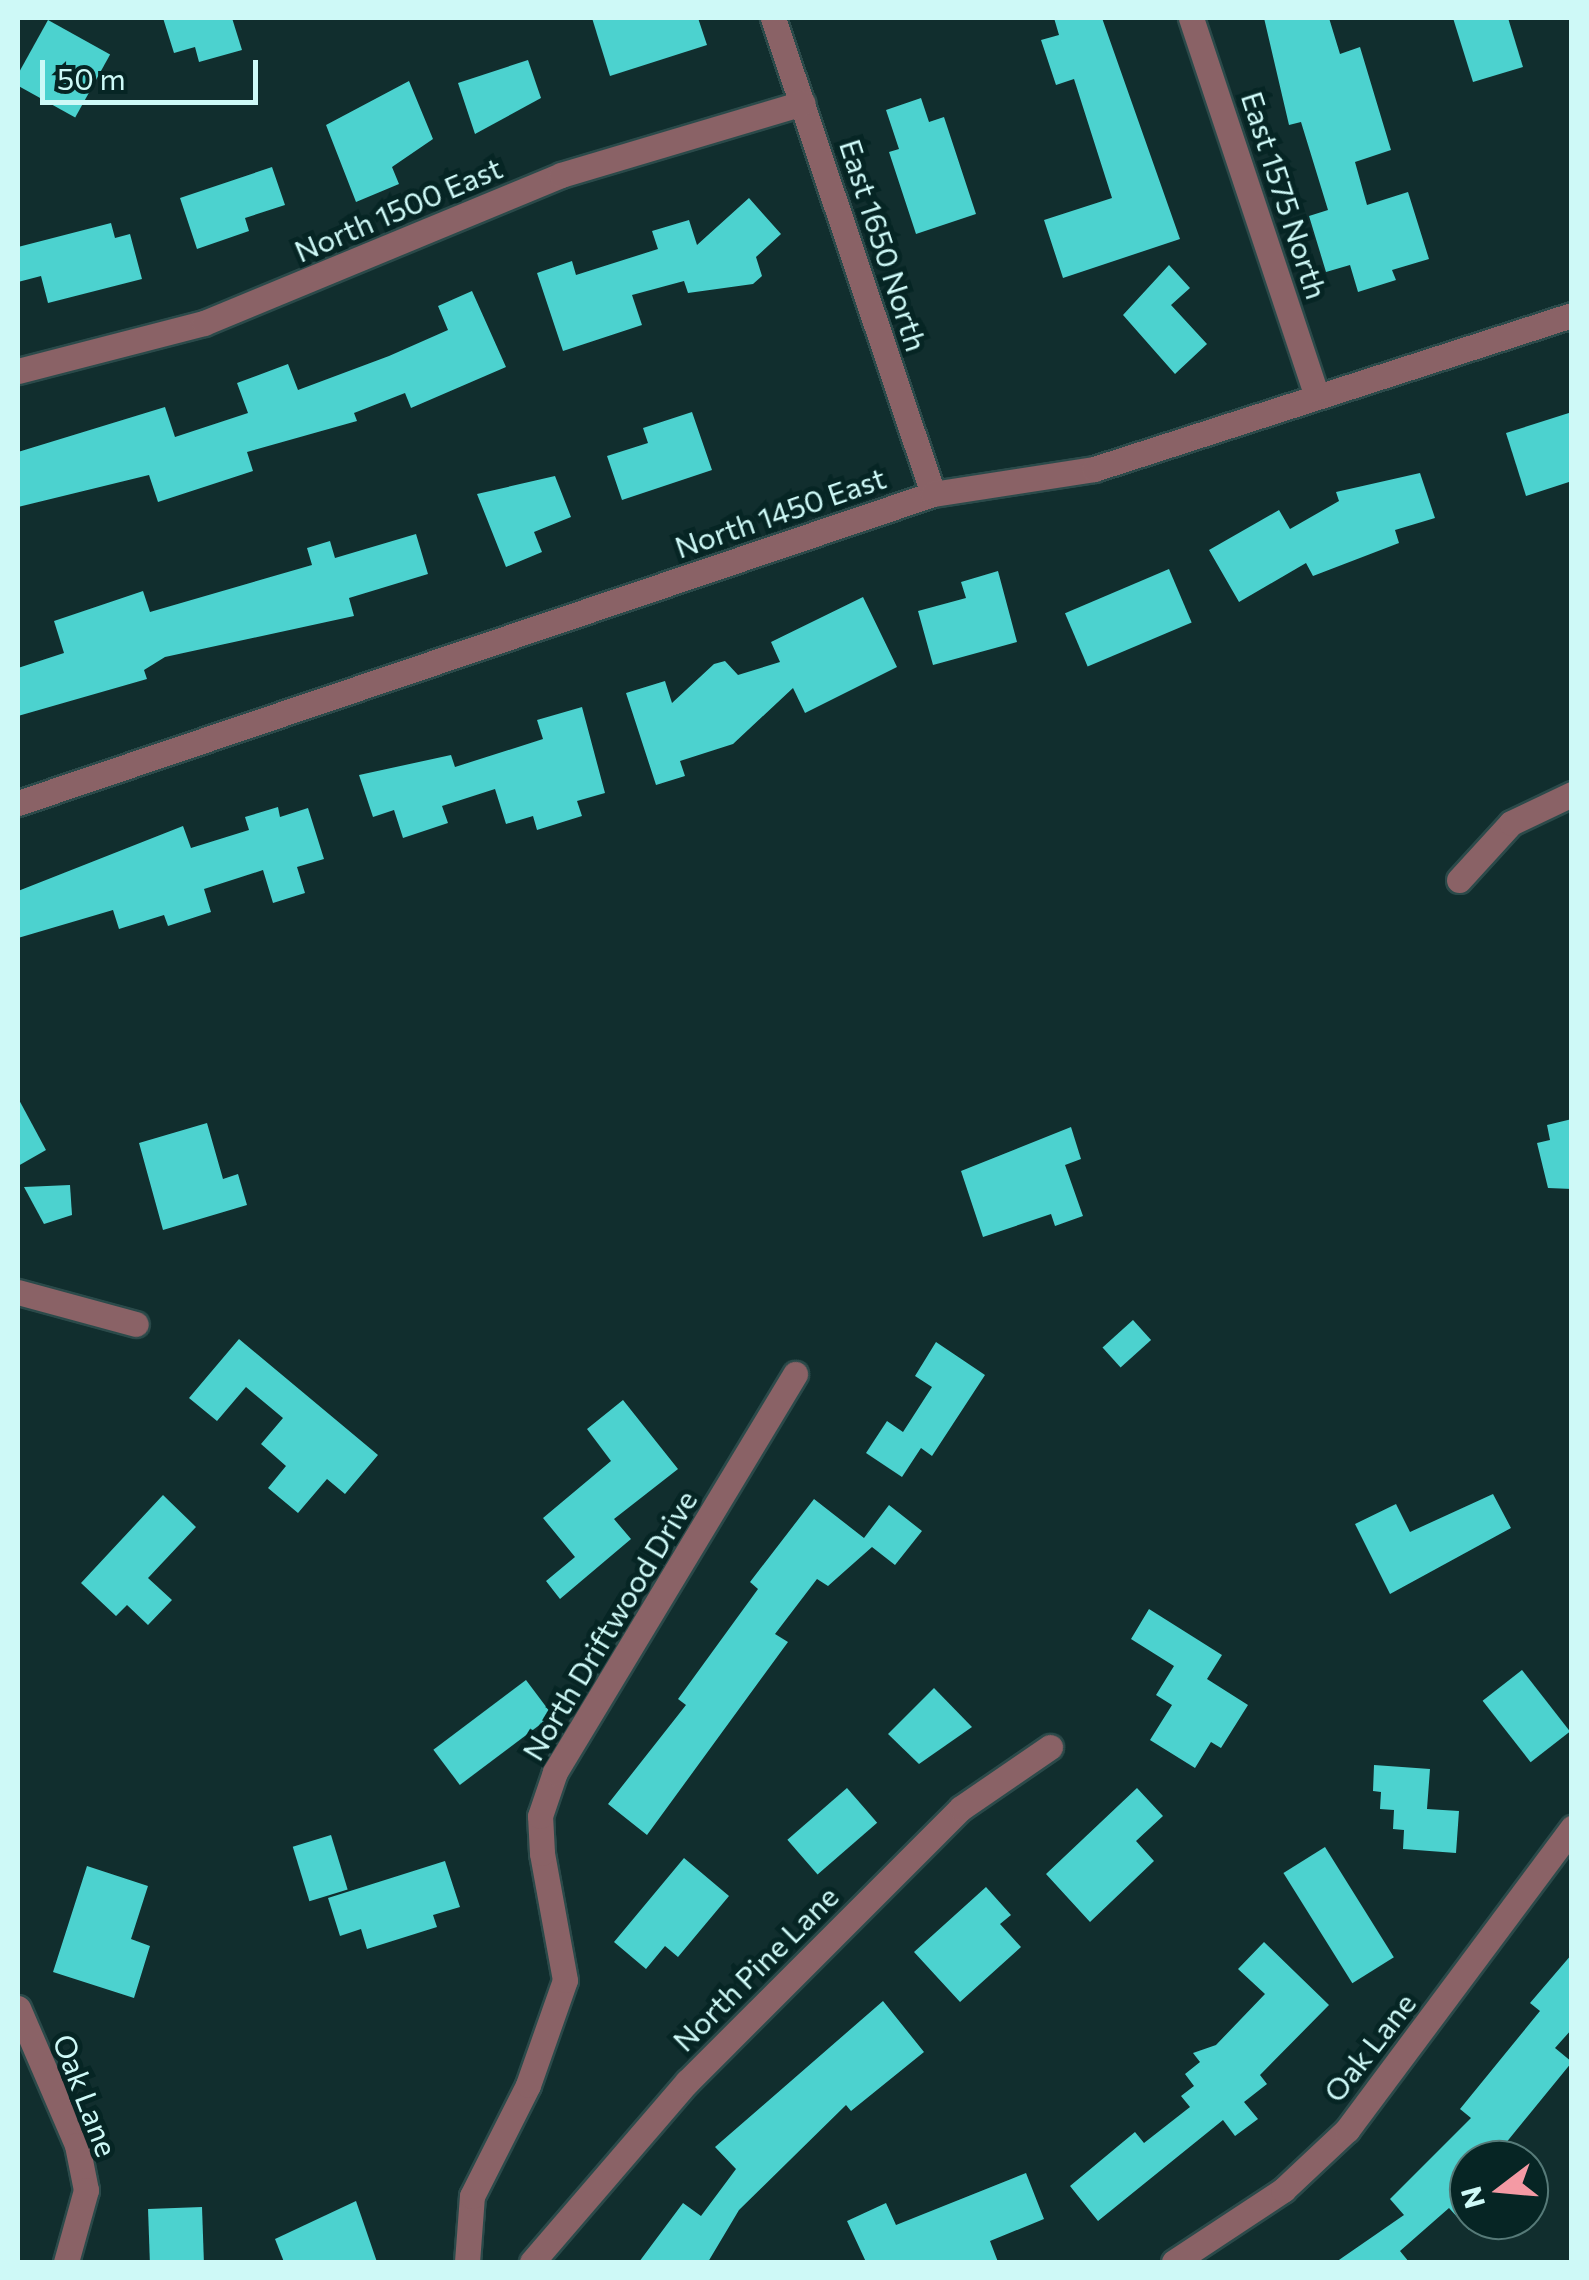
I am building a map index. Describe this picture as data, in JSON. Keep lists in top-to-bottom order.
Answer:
{
  "streets": {
    "street": [
      "East 1575 North",
      "North 1500 East",
      "East 1650 North",
      "North 1450 East",
      "North Driftwood Drive",
      "North Pine Lane",
      "Oak Lane"
    ]
  },
  "crossings": [
    ["East 1575 North", "North 1450 East"],
    ["North 1500 East", "East 1650 North"],
    ["East 1650 North", "North 1450 East"]
  ],
  "scale_bar": "50 m",
  "north": "left"
}
